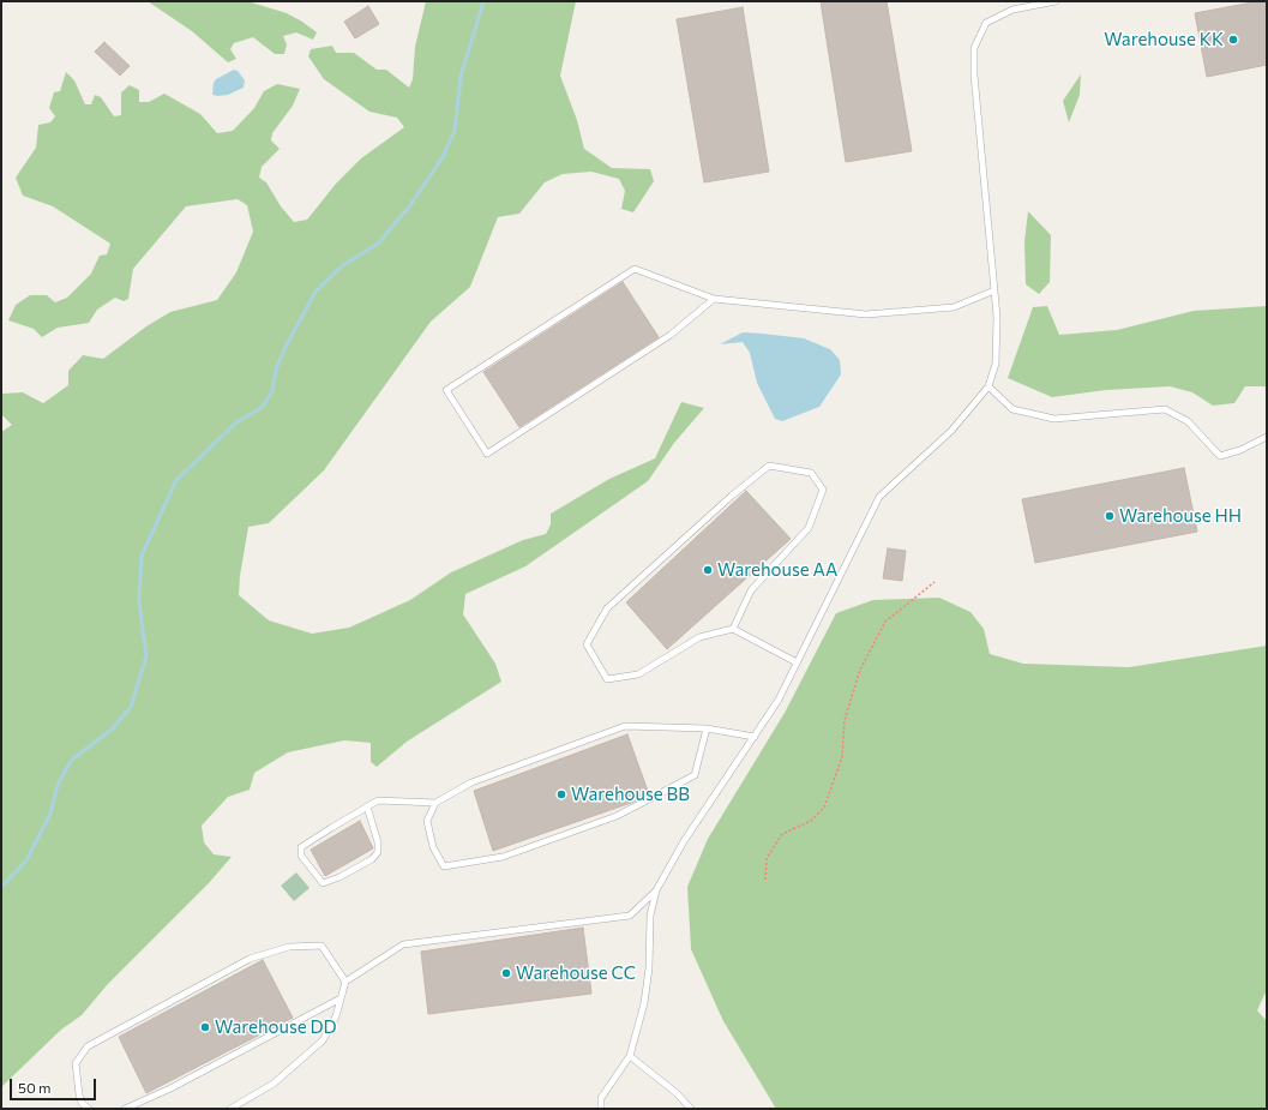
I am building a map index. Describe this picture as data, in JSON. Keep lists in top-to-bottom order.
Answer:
{
  "places": [
    "Warehouse KK",
    "Warehouse HH",
    "Warehouse AA",
    "Warehouse BB",
    "Warehouse CC",
    "Warehouse DD"
  ],
  "scale_bar": "50 m"
}
